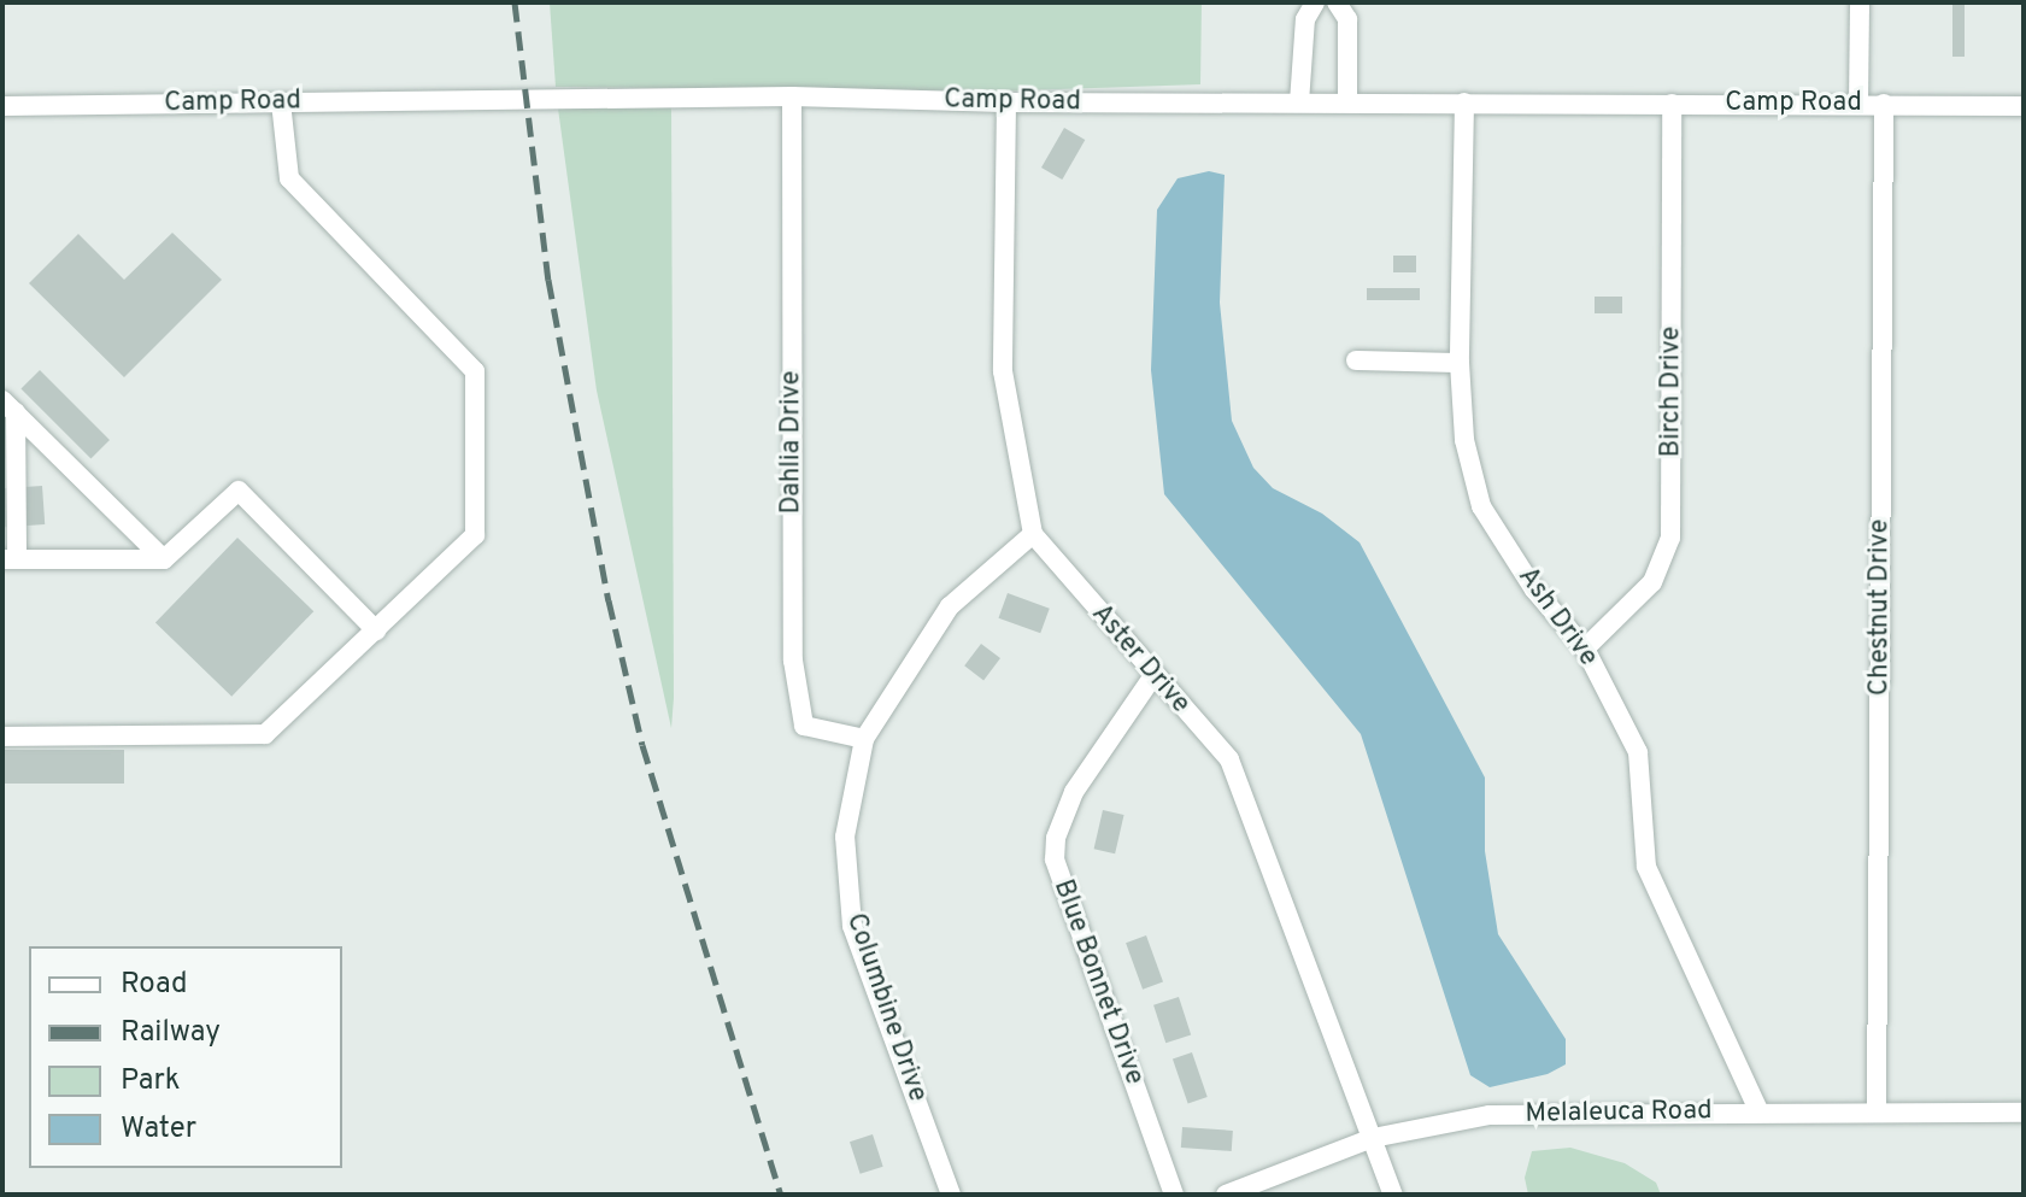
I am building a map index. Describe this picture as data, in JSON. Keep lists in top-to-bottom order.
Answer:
{
  "streets": {
    "street": [
      "Camp Road",
      "Birch Drive",
      "Dahlia Drive",
      "Chestnut Drive",
      "Ash Drive",
      "Aster Drive",
      "Blue Bonnet Drive",
      "Columbine Drive",
      "Melaleuca Road"
    ]
  },
  "crossings": [
    ["Camp Road", "Birch Drive"],
    ["Camp Road", "Dahlia Drive"],
    ["Camp Road", "Chestnut Drive"],
    ["Camp Road", "Ash Drive"],
    ["Camp Road", "Aster Drive"],
    ["Birch Drive", "Ash Drive"],
    ["Dahlia Drive", "Columbine Drive"],
    ["Chestnut Drive", "Melaleuca Road"],
    ["Ash Drive", "Melaleuca Road"],
    ["Aster Drive", "Blue Bonnet Drive"],
    ["Aster Drive", "Columbine Drive"],
    ["Aster Drive", "Melaleuca Road"]
  ],
  "legend": [
    "Road",
    "Railway",
    "Park",
    "Water"
  ]
}
